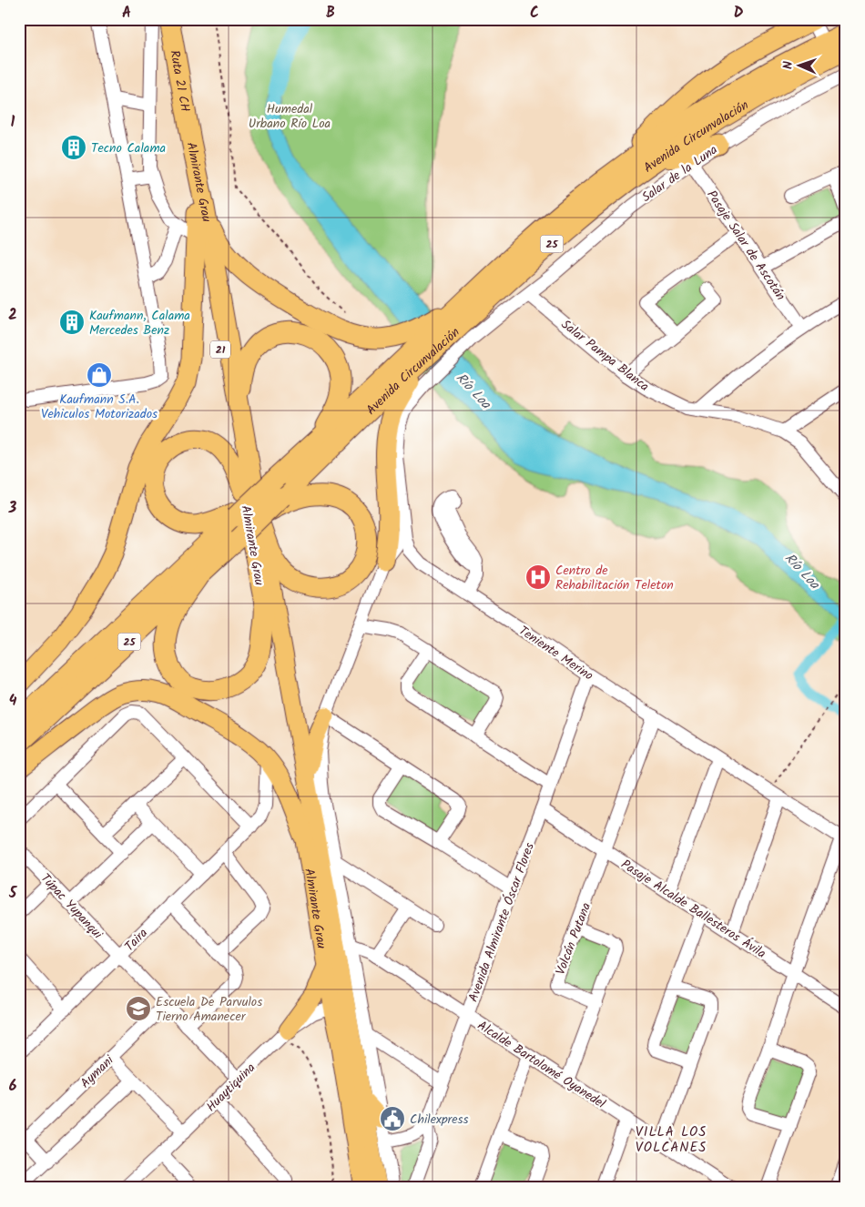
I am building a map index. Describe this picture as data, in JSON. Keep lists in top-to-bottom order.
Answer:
{
  "streets": {
    "highway": [
      "Ruta 21 CH",
      "Avenida Circunvalación",
      "Almirante Grau",
      "25",
      "21"
    ],
    "street": [
      "Salar de la Luna",
      "Pasaje Salar de Ascotán",
      "Salar Pampa Blanca",
      "Teniente Merino",
      "Túpac Yupanqui",
      "Pasaje Alcalde Ballesteros Ávila",
      "Avenida Almirante Óscar Flores",
      "Volcán Putana",
      "Taira",
      "Alcalde Bartolomé Oyanedel",
      "Aymani",
      "Huaytiquina"
    ]
  },
  "crossings": [
    ["Ruta 21 CH", "Almirante Grau"],
    ["Avenida Circunvalación", "Salar de la Luna"],
    ["Avenida Circunvalación", "Almirante Grau"],
    ["Avenida Circunvalación", "Teniente Merino"],
    ["Salar de la Luna", "Pasaje Salar de Ascotán"],
    ["Salar de la Luna", "Salar Pampa Blanca"],
    ["Salar de la Luna", "Teniente Merino"],
    ["Almirante Grau", "Teniente Merino"],
    ["Almirante Grau", "Alcalde Bartolomé Oyanedel"],
    ["Almirante Grau", "Huaytiquina"],
    ["Teniente Merino", "Avenida Almirante Óscar Flores"],
    ["Teniente Merino", "Volcán Putana"],
    ["Túpac Yupanqui", "Taira"],
    ["Túpac Yupanqui", "Aymani"],
    ["Túpac Yupanqui", "Huaytiquina"],
    ["Pasaje Alcalde Ballesteros Ávila", "Avenida Almirante Óscar Flores"],
    ["Pasaje Alcalde Ballesteros Ávila", "Volcán Putana"],
    ["Avenida Almirante Óscar Flores", "Alcalde Bartolomé Oyanedel"]
  ],
  "districts": ["VILLA LOS VOLCANES"],
  "water": ["Río Loa"],
  "parks": ["Humedal Urbano Río Loa"],
  "places": {
    "building": ["Tecno Calama", "Kaufmann, Calama Mercedes Benz"],
    "shop": ["Kaufmann S.A. Vehiculos Motorizados"],
    "hospital": ["Centro de Rehabilitación Teleton"],
    "school or university": ["Escuela De Parvulos Tierno Amanecer"],
    "public building": ["Chilexpress"]
  },
  "north": "left",
  "grid": {
    "columns": [
      "A",
      "B",
      "C",
      "D"
    ],
    "rows": [
      "1",
      "2",
      "3",
      "4",
      "5",
      "6"
    ]
  }
}
